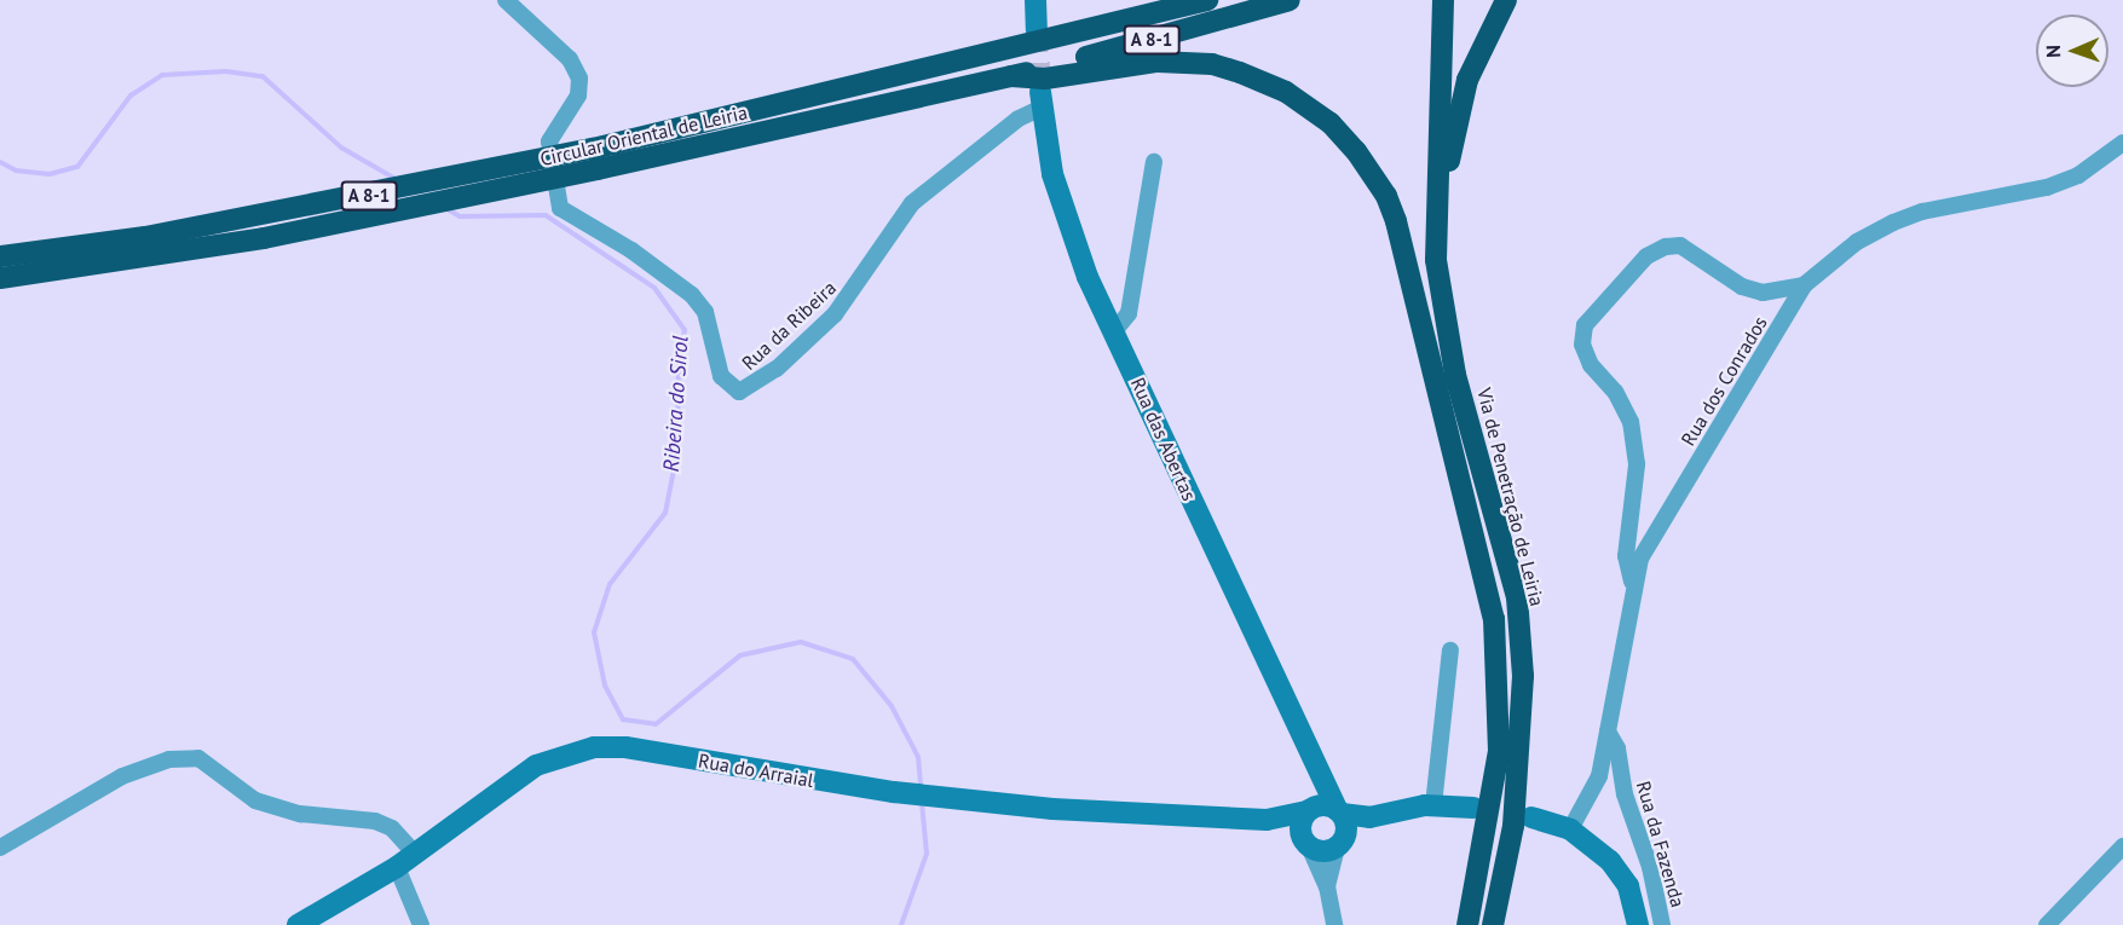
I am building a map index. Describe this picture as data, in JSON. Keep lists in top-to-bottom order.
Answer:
{
  "streets": {
    "highway": ["A 8-1", "Circular Oriental de Leiria", "Via de Penetração de Leiria"],
    "street": [
      "Rua da Ribeira",
      "Rua dos Conrados",
      "Rua das Abertas",
      "Rua do Arraial",
      "Rua da Fazenda"
    ]
  },
  "crossings": [
    ["Rua da Ribeira", "Rua das Abertas"],
    ["Rua dos Conrados", "Rua da Fazenda"],
    ["Rua das Abertas", "Rua do Arraial"]
  ],
  "water": ["Ribeira do Sirol"],
  "north": "left"
}
